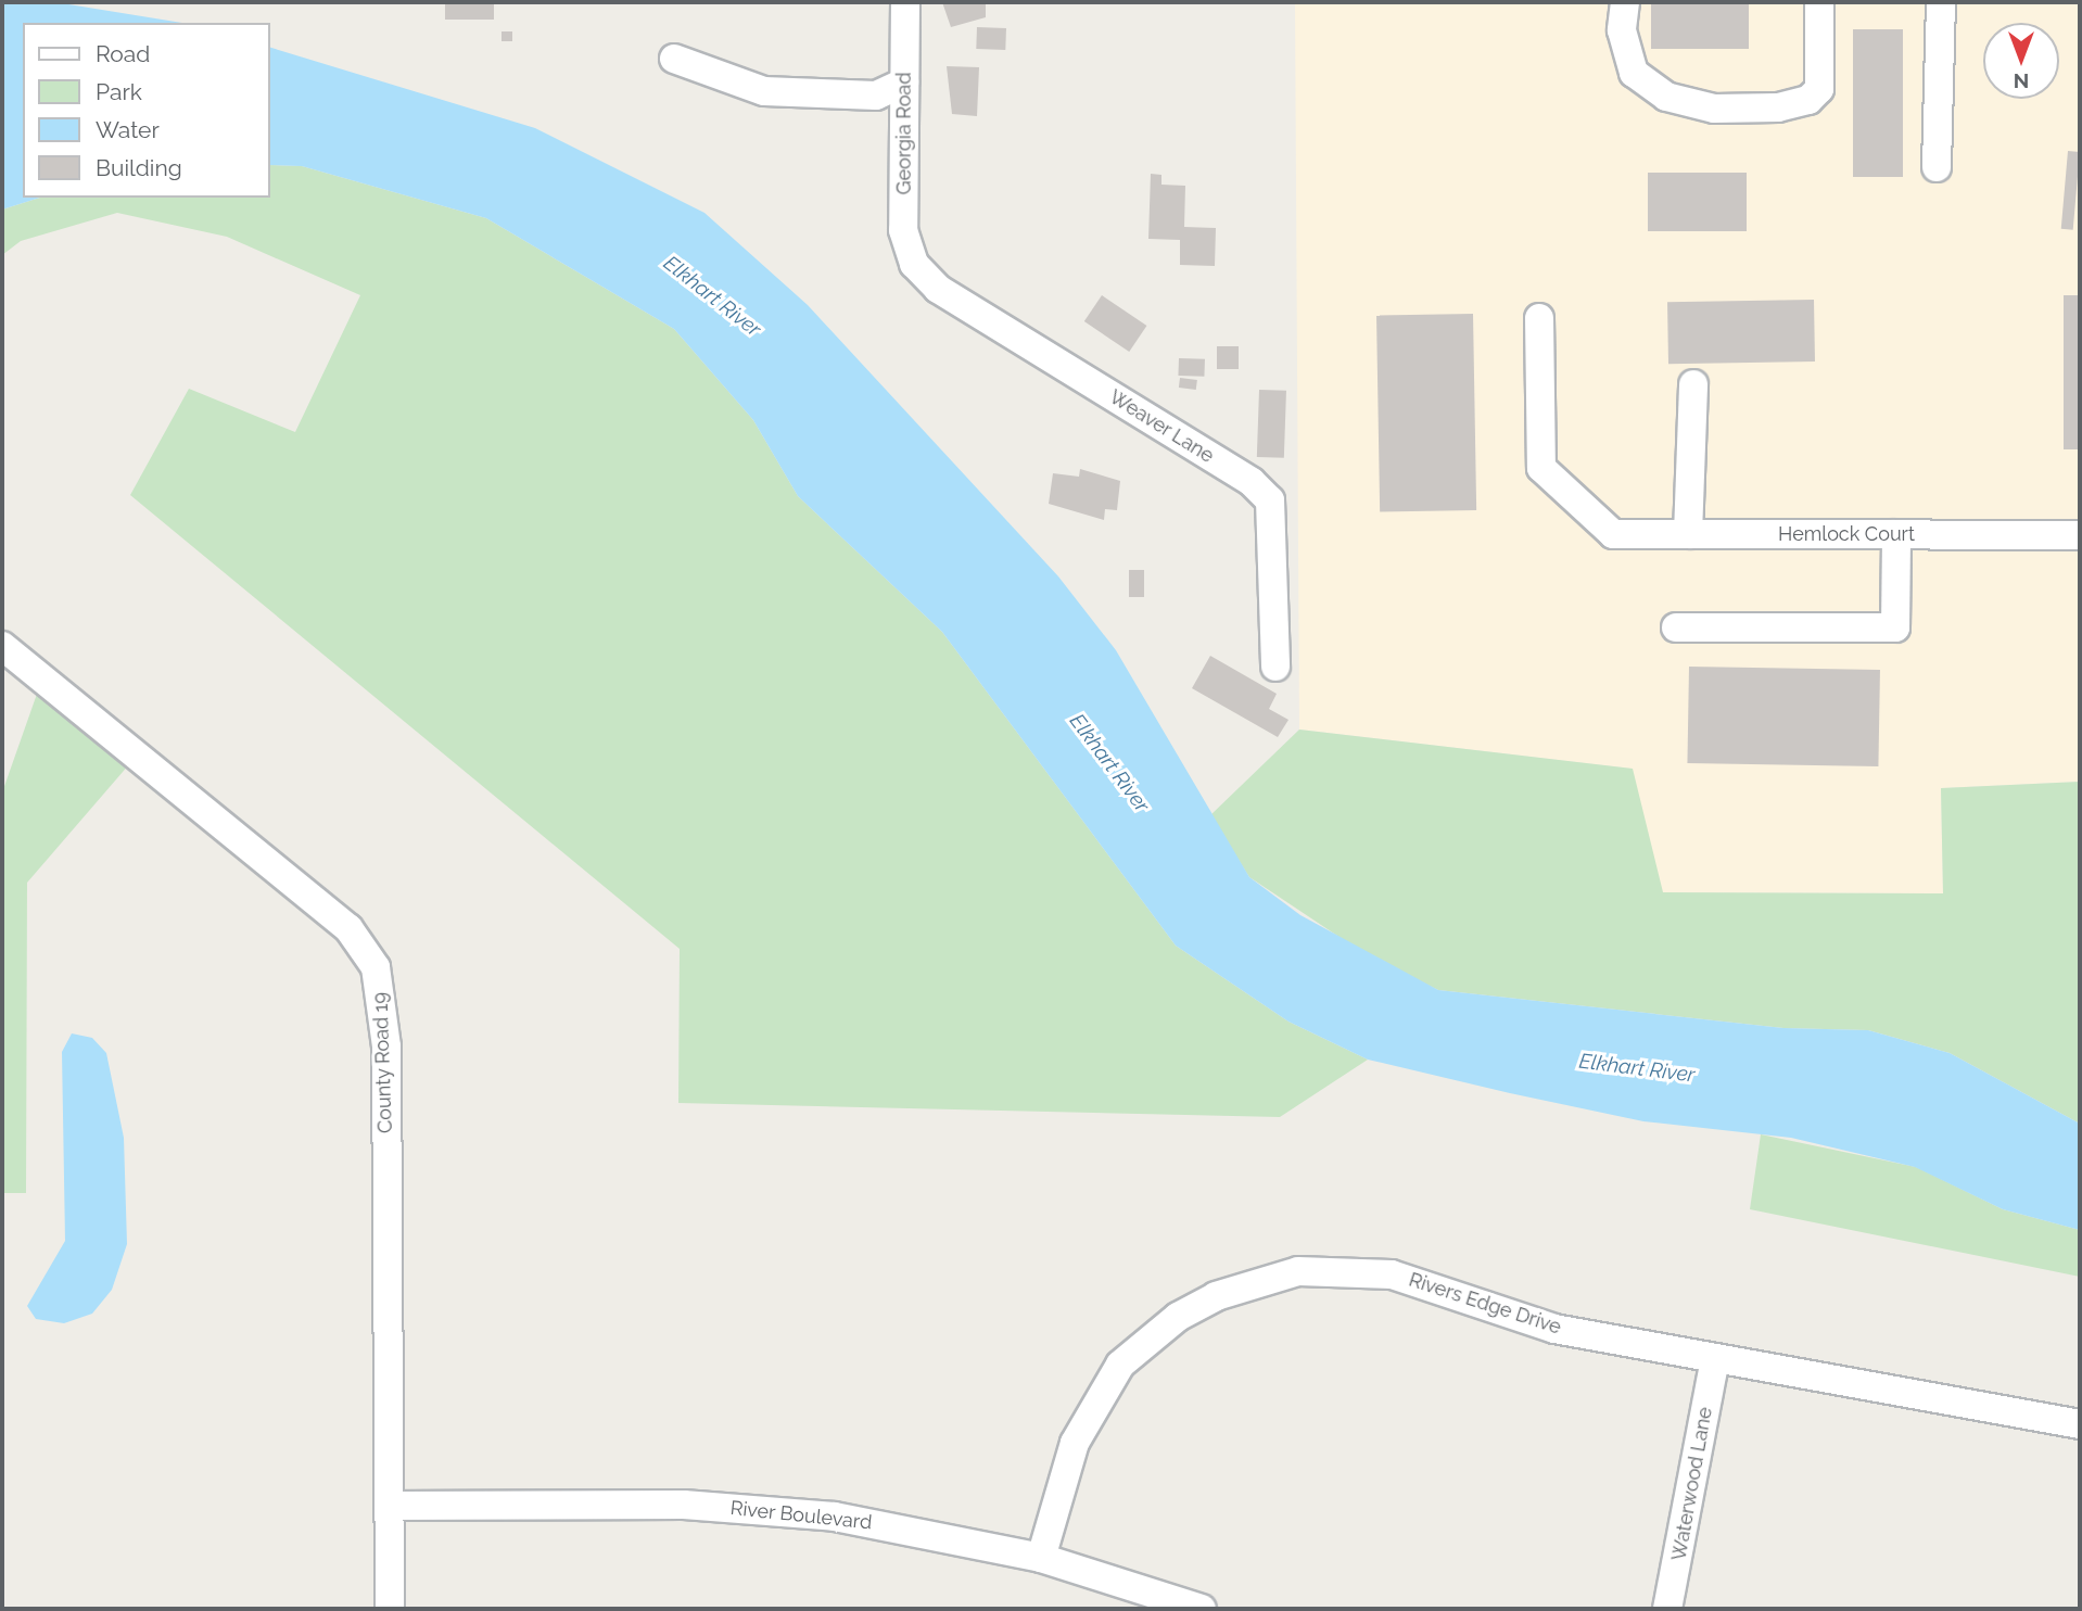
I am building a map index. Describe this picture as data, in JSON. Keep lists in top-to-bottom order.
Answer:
{
  "streets": {
    "street": [
      "Georgia Road",
      "Weaver Lane",
      "Hemlock Court",
      "County Road 19",
      "Rivers Edge Drive",
      "Waterwood Lane",
      "River Boulevard"
    ]
  },
  "crossings": [
    ["Georgia Road", "Weaver Lane"],
    ["County Road 19", "River Boulevard"],
    ["Rivers Edge Drive", "Waterwood Lane"],
    ["Rivers Edge Drive", "River Boulevard"]
  ],
  "water": ["Elkhart River"],
  "legend": [
    "Road",
    "Park",
    "Water",
    "Building"
  ],
  "north": "bottom"
}
